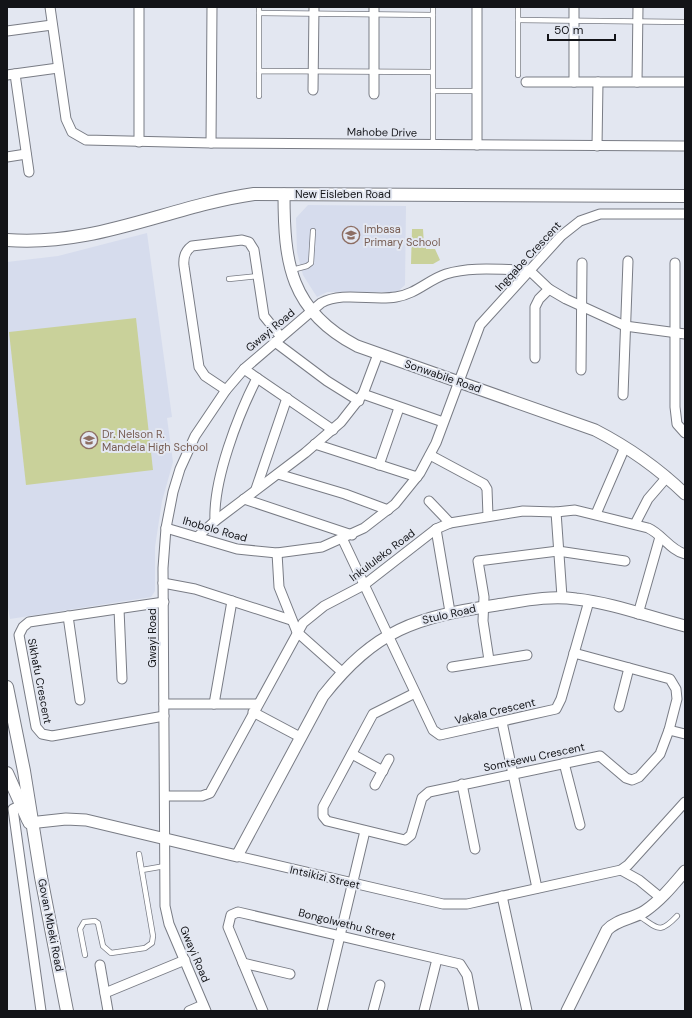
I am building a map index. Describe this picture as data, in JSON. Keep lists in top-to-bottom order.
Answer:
{
  "streets": {
    "main road": ["New Eisleben Road", "Govan Mbeki Road"],
    "street": [
      "Mahobe Drive",
      "Ingqabe Crescent",
      "Gwayi Road",
      "Sonwabile Road",
      "Ihobolo Road",
      "Inkululeko Road",
      "Stulo Road",
      "Sikhafu Crescent",
      "Vakala Crescent",
      "Somtsewu Crescent",
      "Intsikizi Street",
      "Bongolwethu Street"
    ]
  },
  "crossings": [
    ["New Eisleben Road", "Sonwabile Road"],
    ["Ingqabe Crescent", "Gwayi Road"],
    ["Ingqabe Crescent", "Sonwabile Road"],
    ["Ingqabe Crescent", "Ihobolo Road"],
    ["Gwayi Road", "Sonwabile Road"],
    ["Gwayi Road", "Ihobolo Road"],
    ["Gwayi Road", "Inkululeko Road"],
    ["Gwayi Road", "Sikhafu Crescent"],
    ["Gwayi Road", "Intsikizi Street"],
    ["Sonwabile Road", "Ihobolo Road"],
    ["Ihobolo Road", "Vakala Crescent"],
    ["Inkululeko Road", "Vakala Crescent"],
    ["Stulo Road", "Vakala Crescent"],
    ["Stulo Road", "Intsikizi Street"],
    ["Vakala Crescent", "Somtsewu Crescent"],
    ["Intsikizi Street", "Govan Mbeki Road"]
  ],
  "places": {
    "school or university": ["Imbasa Primary School", "Dr. Nelson R. Mandela High School"]
  },
  "scale_bar": "50 m"
}
